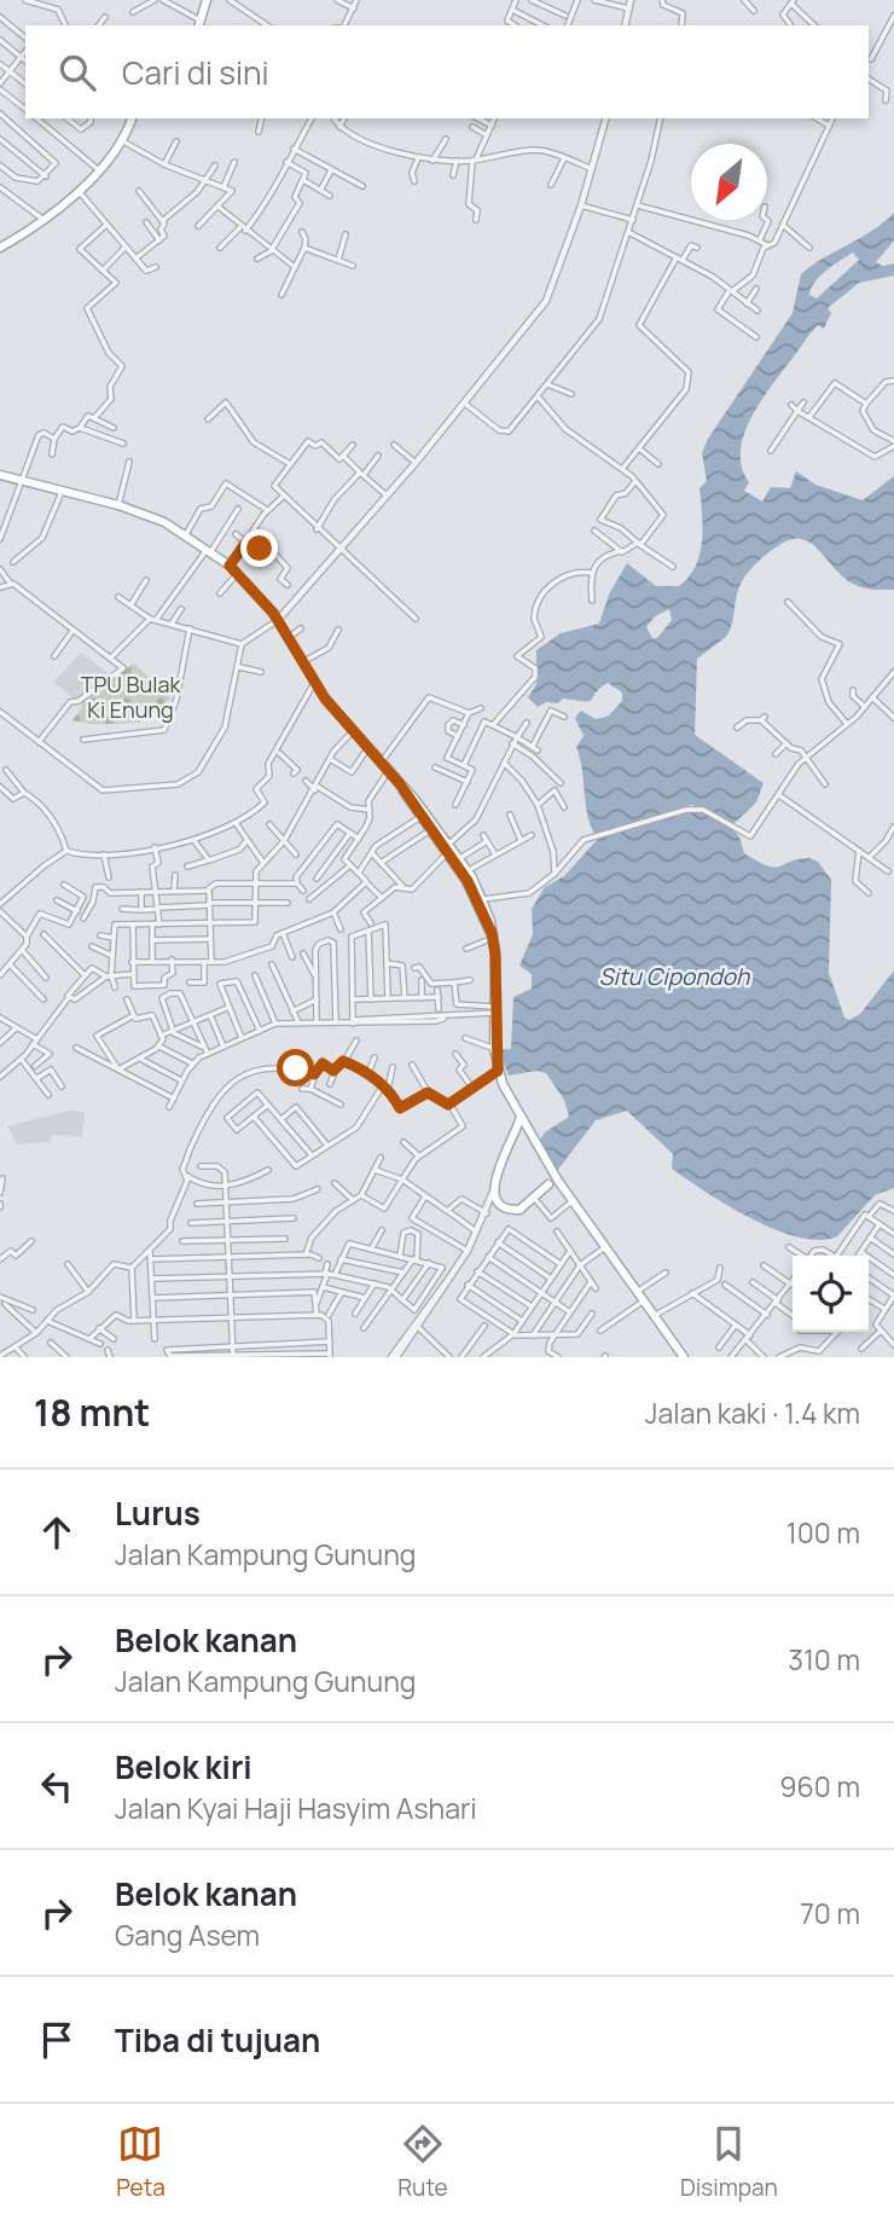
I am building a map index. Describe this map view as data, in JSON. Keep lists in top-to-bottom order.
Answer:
{
  "water": ["Situ Cipondoh"],
  "parks": ["TPU Bulak Ki Enung"],
  "north": "bottom left",
  "page": {
    "search": "Cari di sini",
    "heading": ["18 mnt", "Jalan kaki · 1.4 km"],
    "list": [
      ["Lurus", "Jalan Kampung Gunung", "100 m"],
      ["Belok kanan", "Jalan Kampung Gunung", "310 m"],
      ["Belok kiri", "Jalan Kyai Haji Hasyim Ashari", "960 m"],
      ["Belok kanan", "Gang Asem", "70 m"],
      "Tiba di tujuan"
    ],
    "nav": ["Peta", "Rute", "Disimpan"]
  }
}
